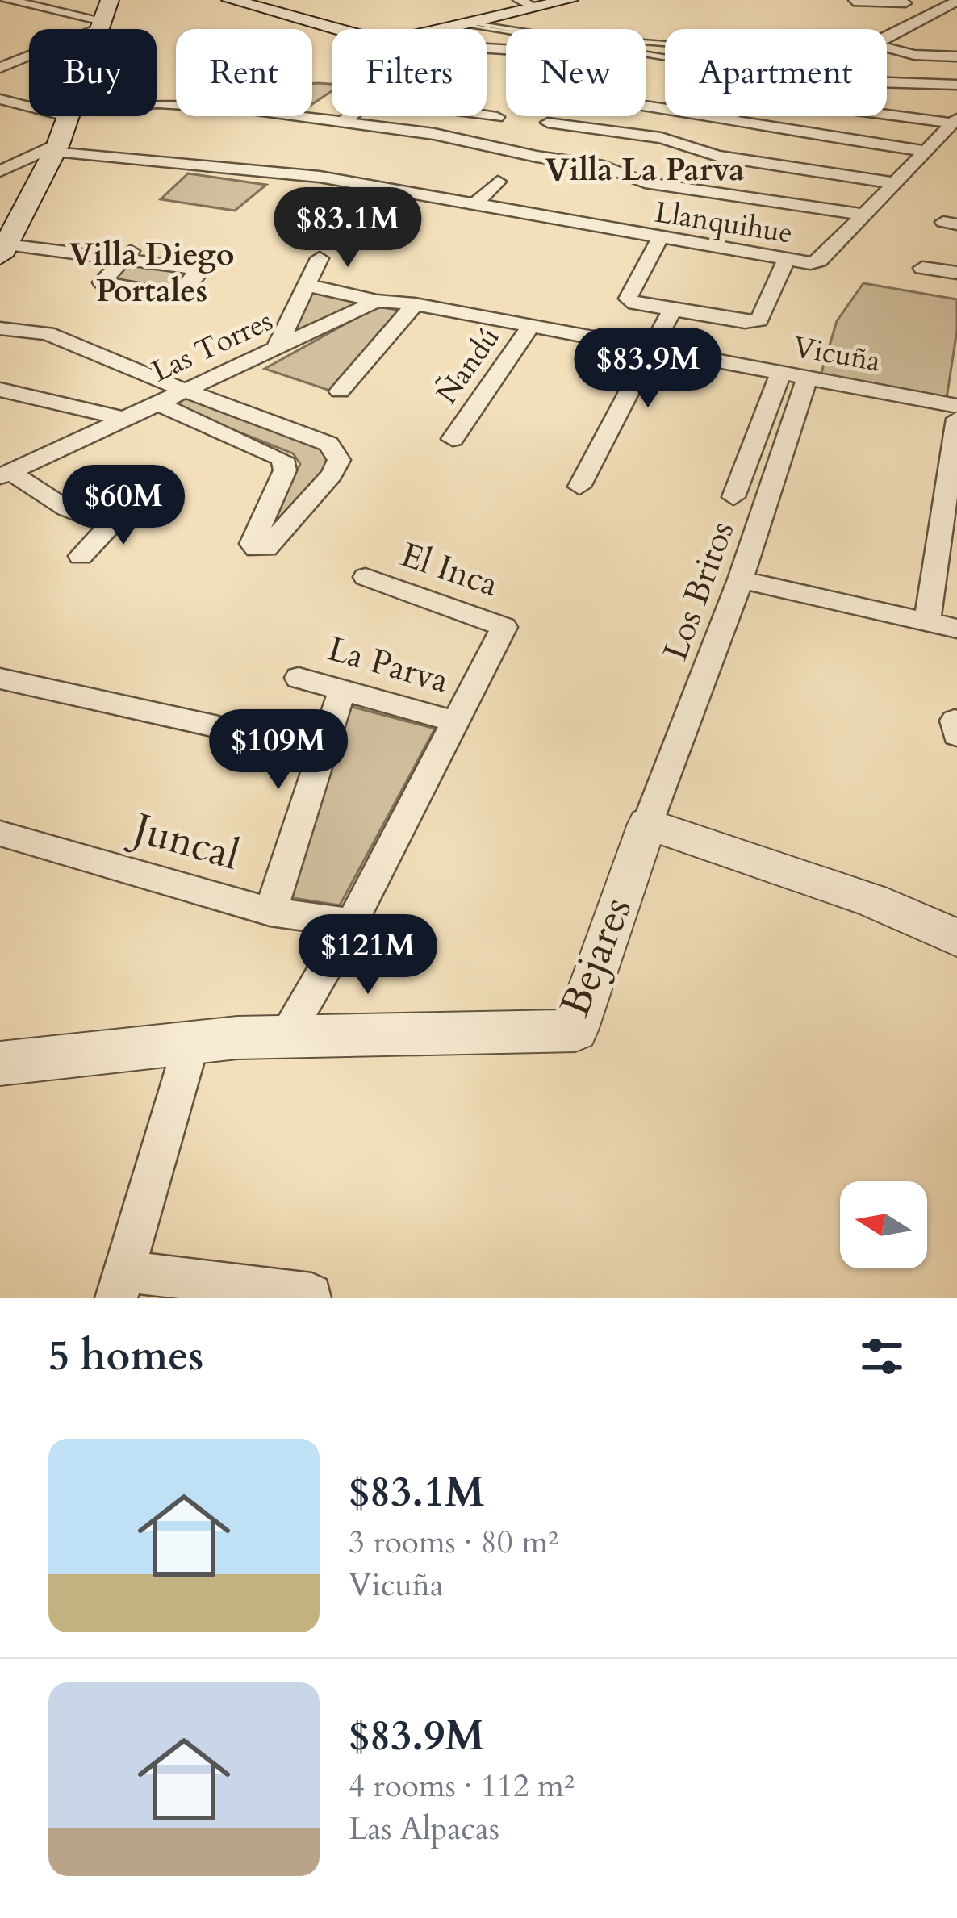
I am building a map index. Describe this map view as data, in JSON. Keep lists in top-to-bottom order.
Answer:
{
  "streets": {
    "street": [
      "Llanquihue",
      "Las Torres",
      "Vicuña",
      "Ñandú",
      "El Inca",
      "Los Britos",
      "La Parva",
      "Juncal",
      "Bejares"
    ]
  },
  "crossings": [
    ["Las Torres", "Vicuña"],
    ["Vicuña", "Ñandú"],
    ["Vicuña", "Los Britos"],
    ["El Inca", "La Parva"],
    ["Los Britos", "Bejares"]
  ],
  "districts": ["Villa La Parva", "Villa Diego Portales"],
  "north": "left",
  "page": {
    "chip": [
      "Buy",
      "Rent",
      "Filters",
      "New",
      "Apartment"
    ],
    "price": [
      "$83.1M",
      "$83.9M",
      "$60M",
      "$109M",
      "$121M"
    ],
    "heading": "5 homes",
    "list": [
      {
        "name": "$83.1M",
        "note": "3 rooms · 80 m² · Vicuña"
      },
      {
        "name": "$83.9M",
        "note": "4 rooms · 112 m² · Las Alpacas"
      }
    ]
  }
}
